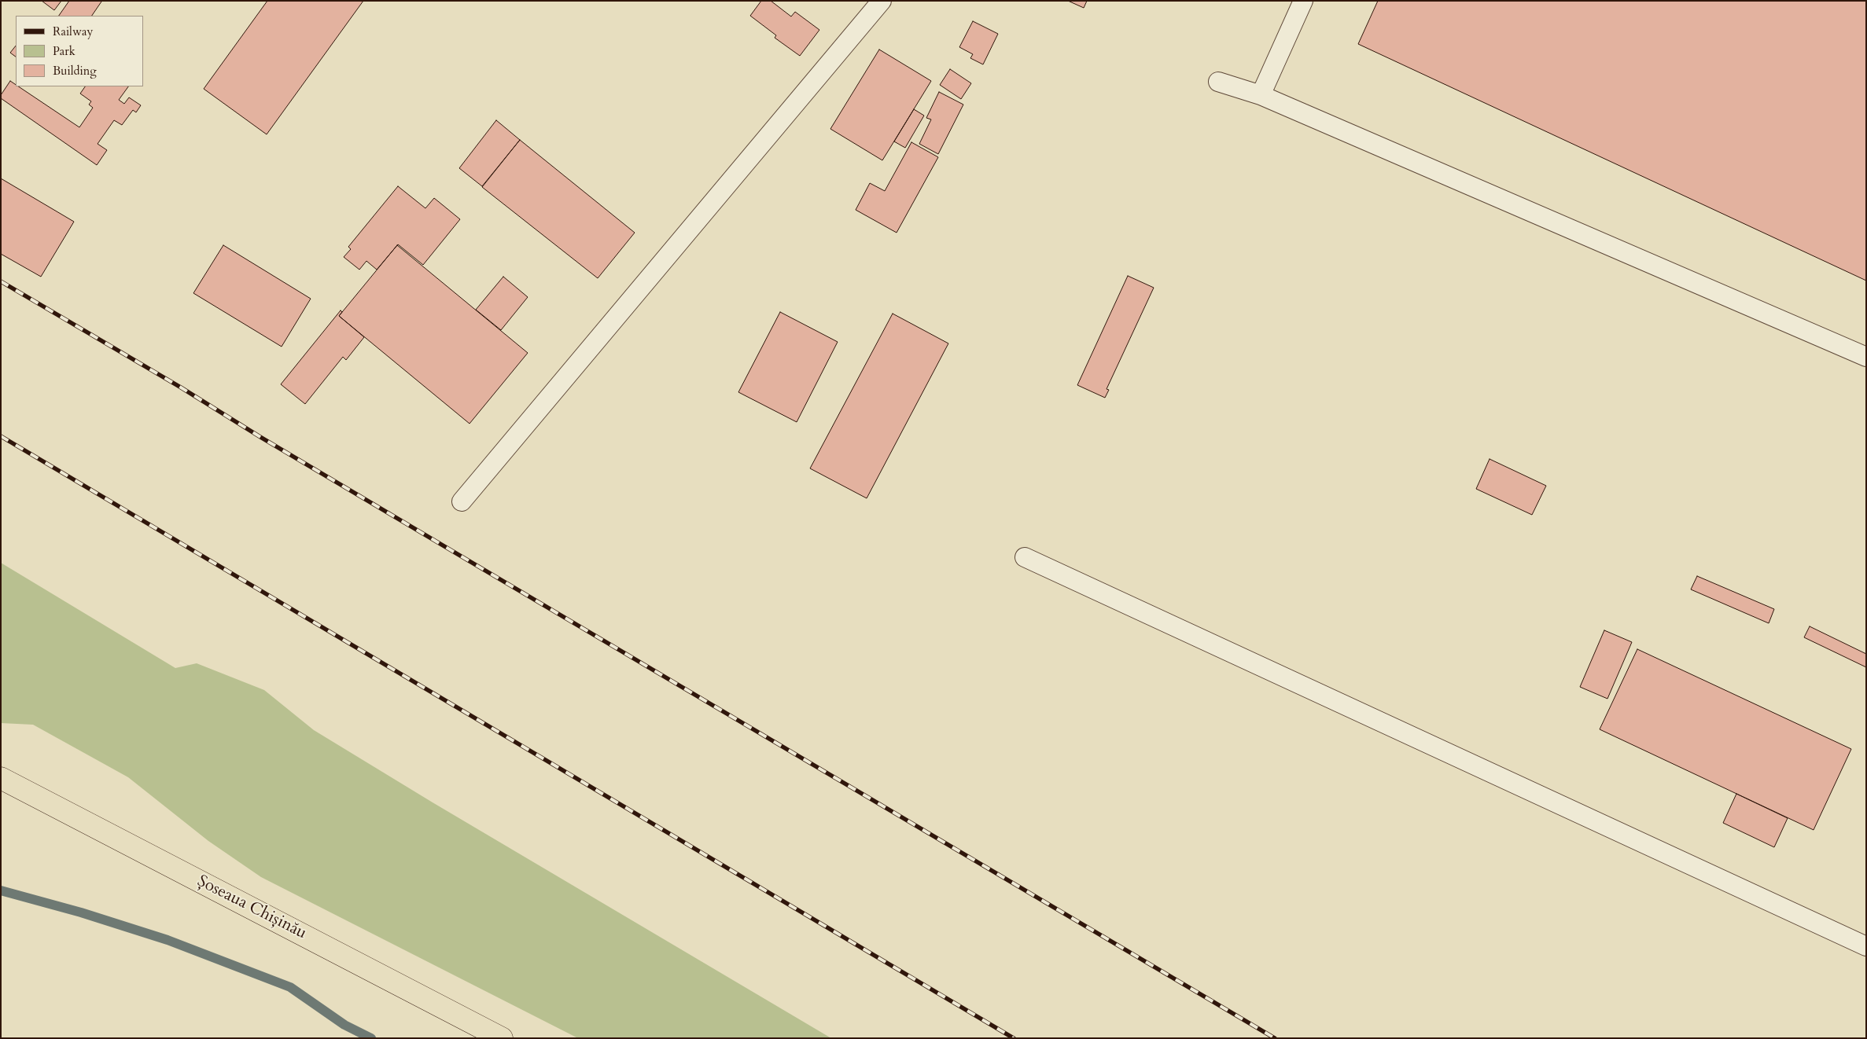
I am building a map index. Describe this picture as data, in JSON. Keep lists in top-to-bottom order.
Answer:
{
  "streets": {
    "highway": ["Șoseaua Chișinău"]
  },
  "legend": ["Railway", "Park", "Building"]
}
